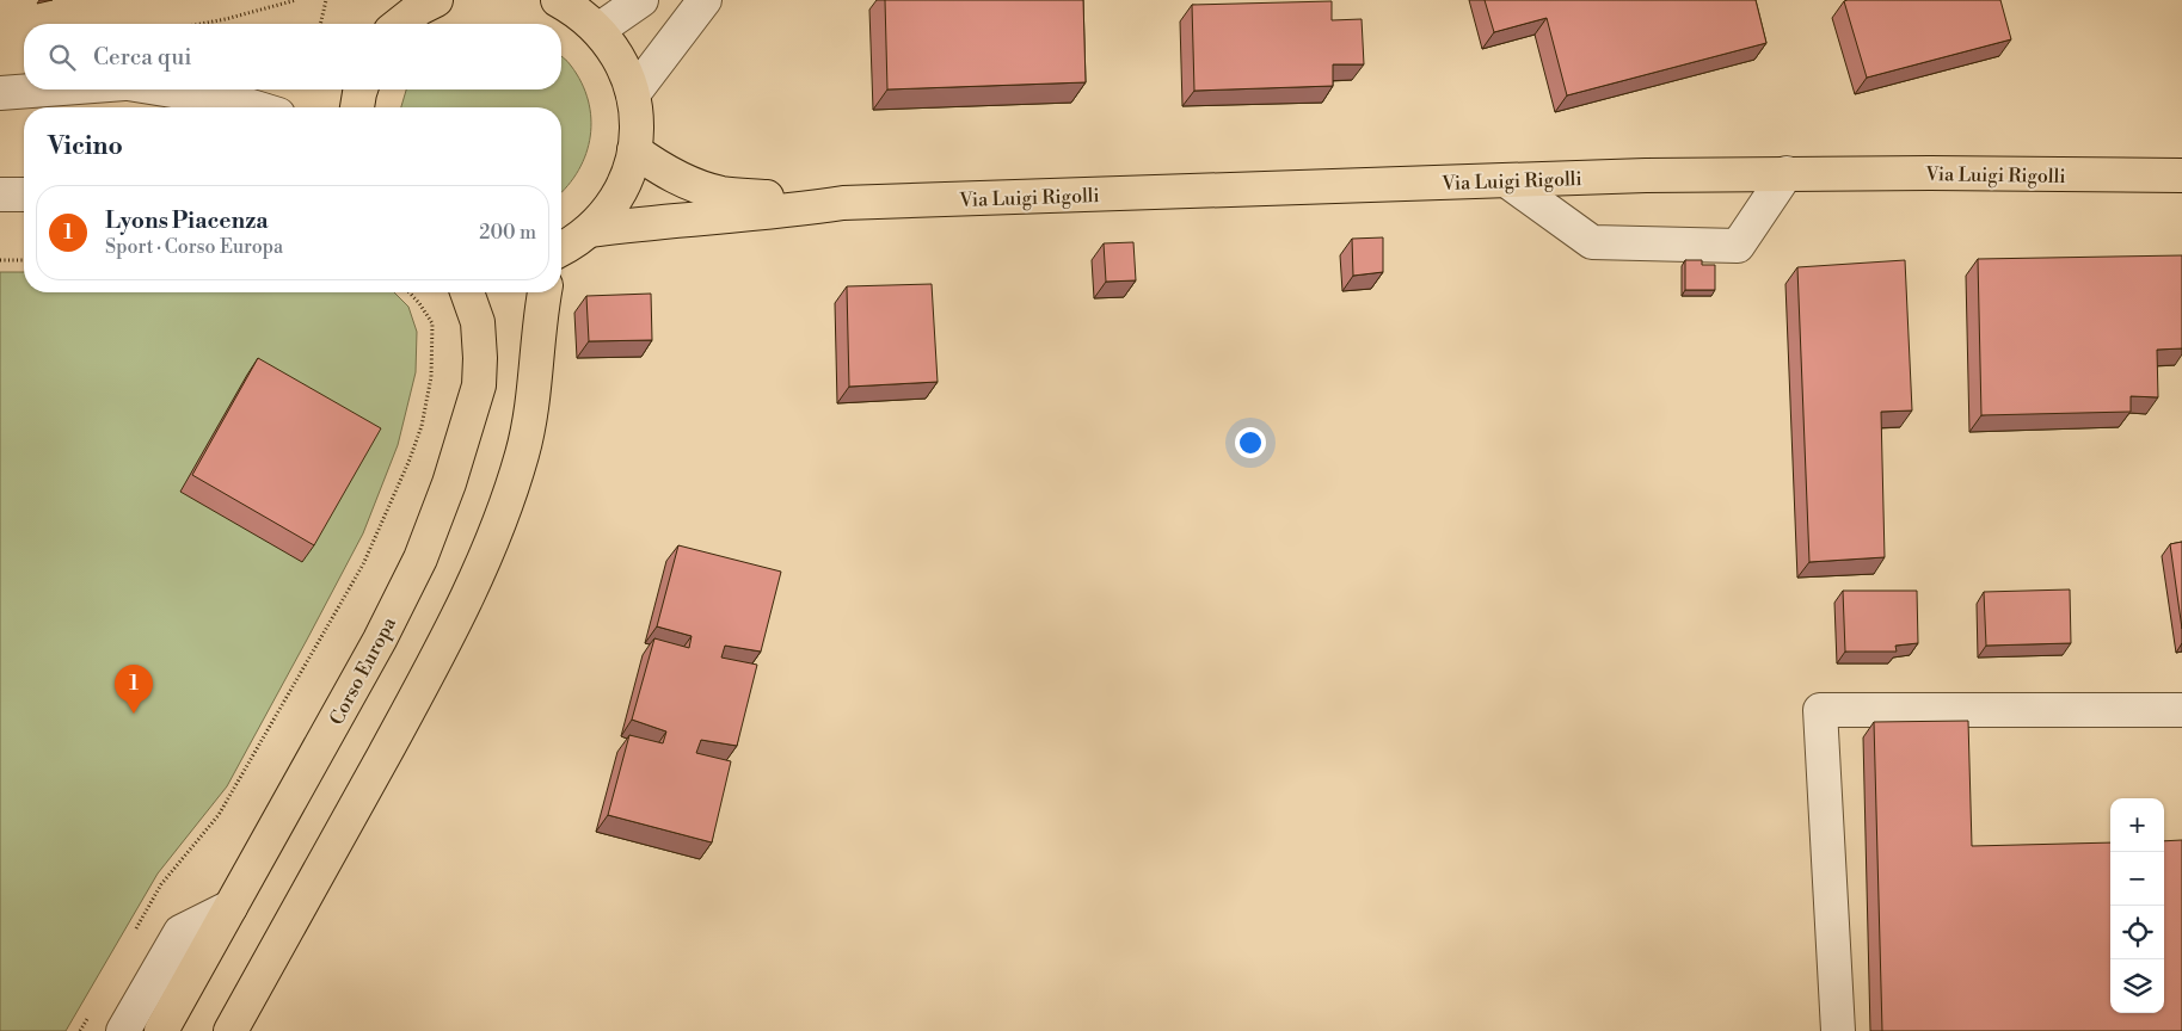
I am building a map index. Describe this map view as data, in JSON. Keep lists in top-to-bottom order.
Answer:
{
  "streets": {
    "main road": ["Via Luigi Rigolli", "Corso Europa"]
  },
  "page": {
    "search": "Cerca qui",
    "heading": "Vicino",
    "list": [
      {
        "mark": "1",
        "name": "Lyons Piacenza",
        "note": "Sport · Corso Europa",
        "value": "200 m"
      }
    ],
    "pins": "1",
    "map_buttons": ["+", "−"]
  }
}
